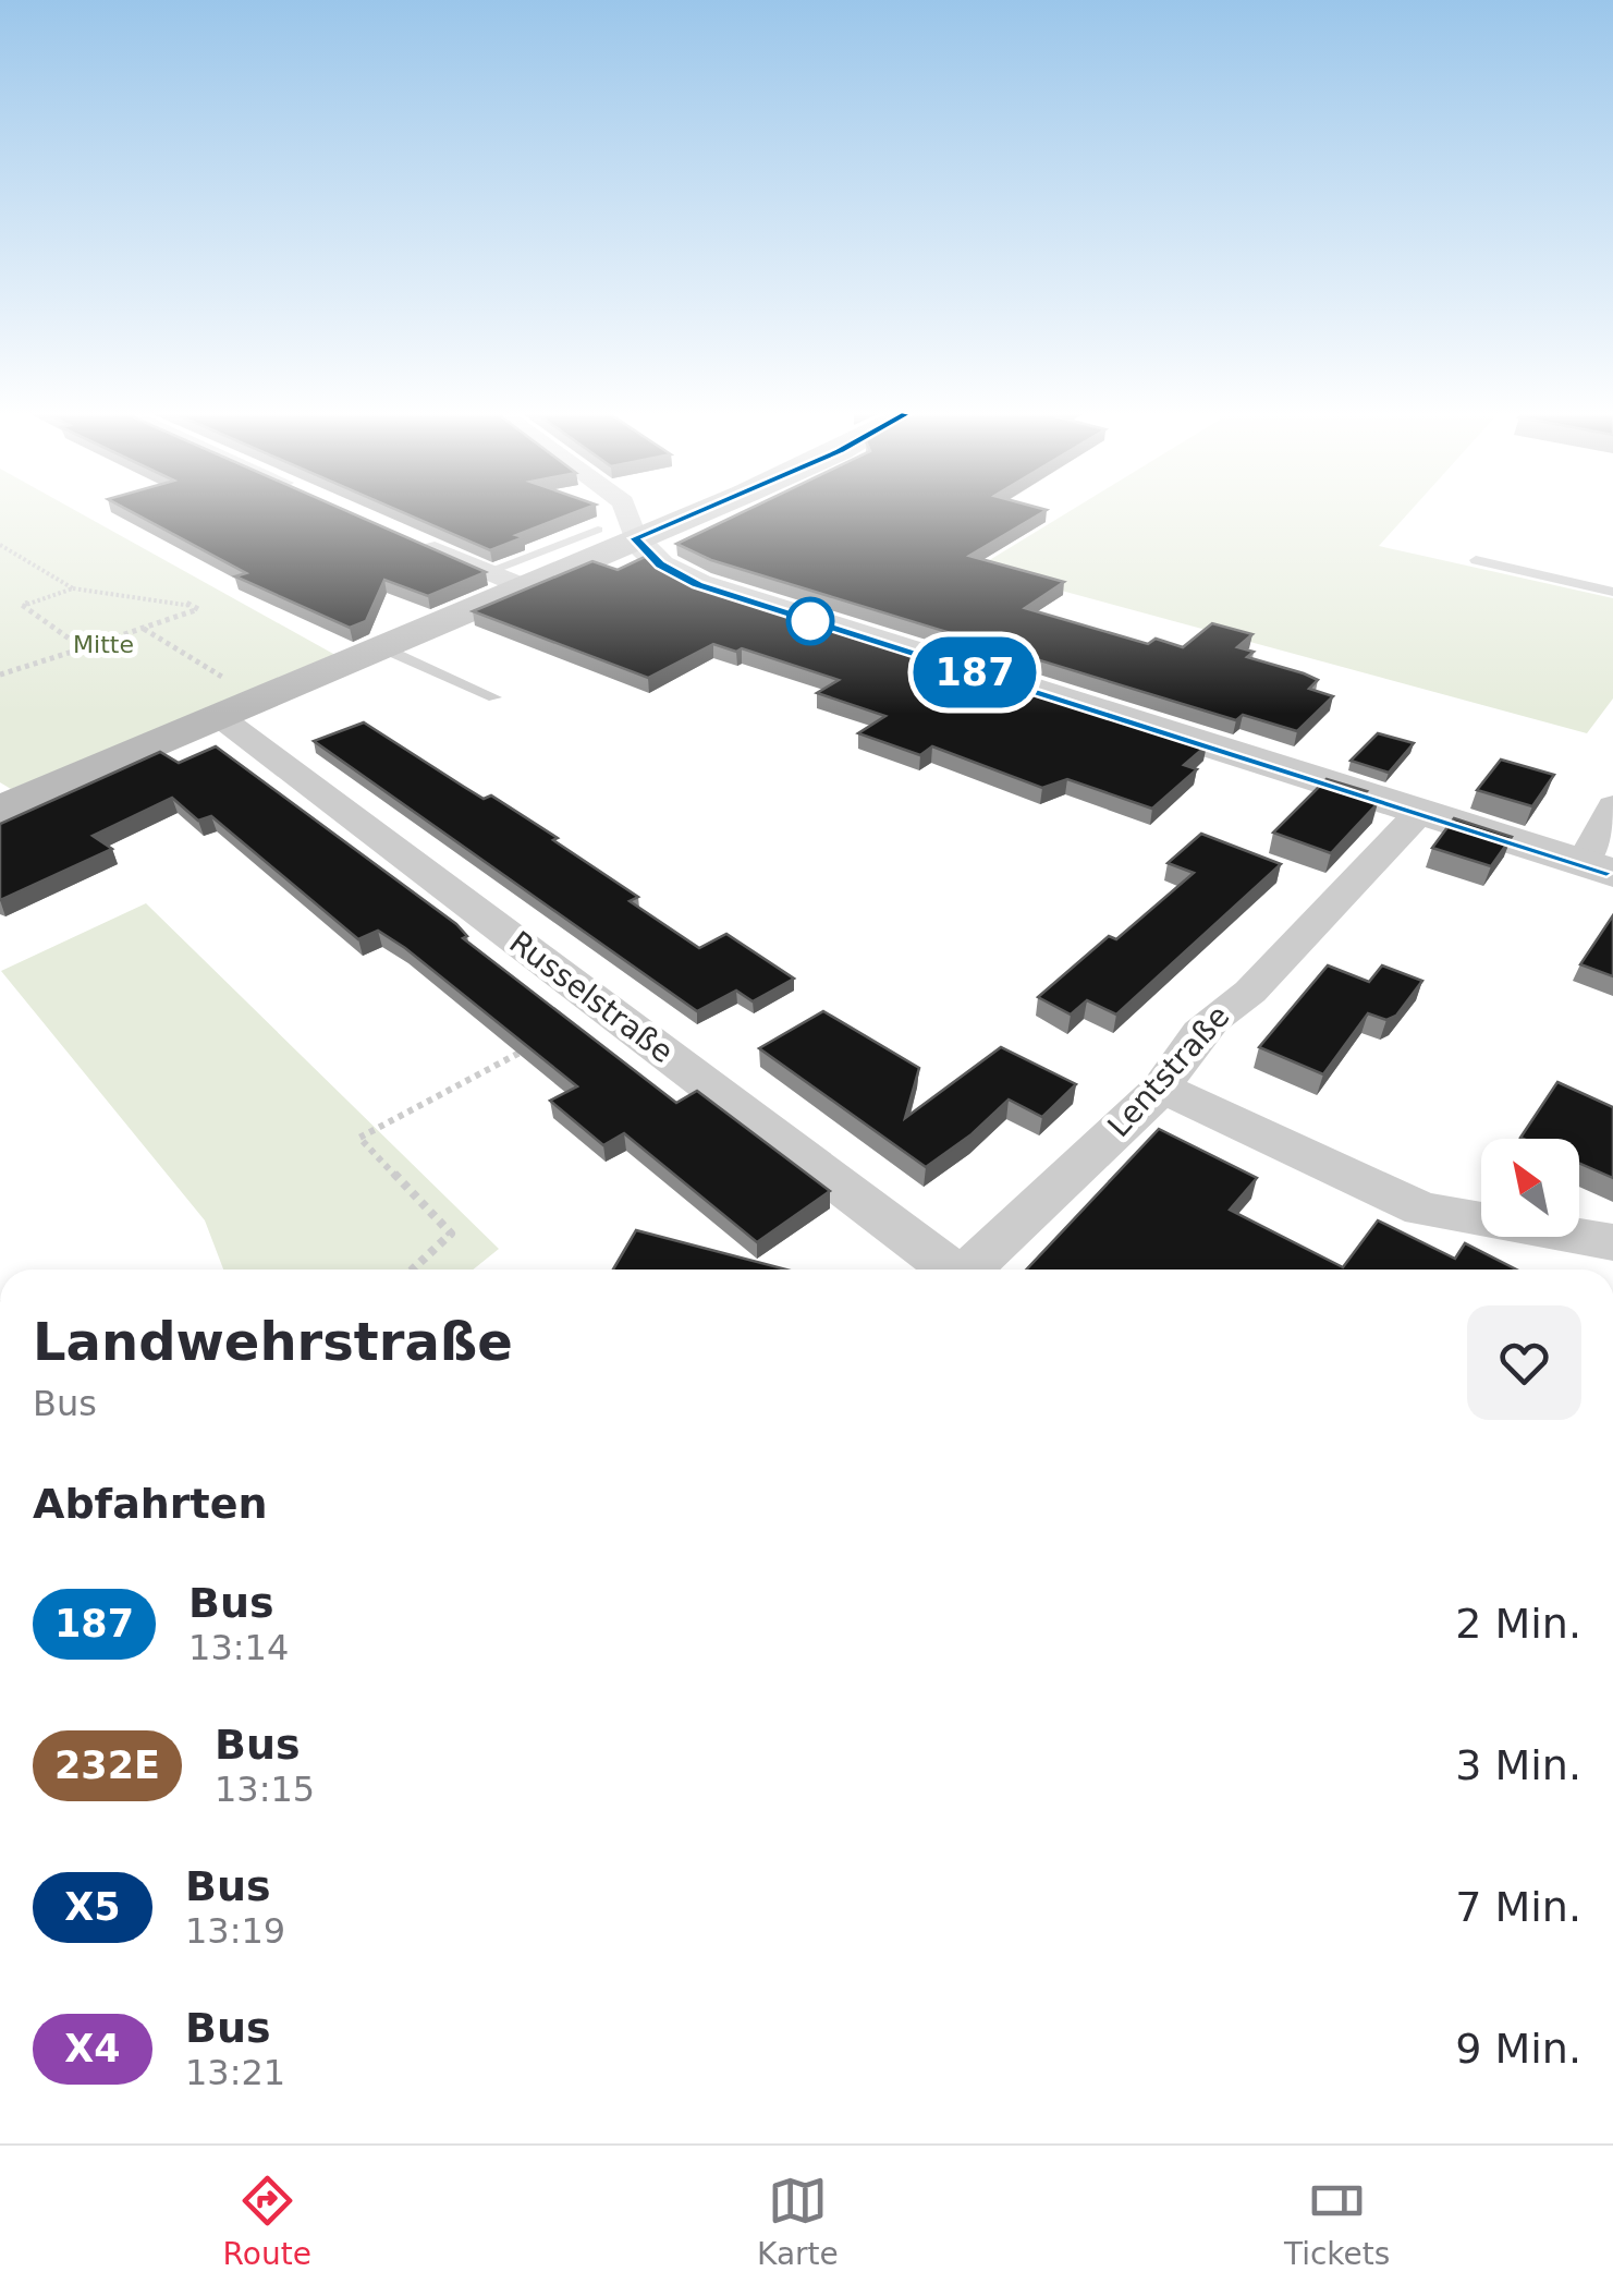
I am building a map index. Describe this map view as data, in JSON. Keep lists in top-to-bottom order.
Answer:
{
  "streets": {
    "street": ["Russelstraße", "Lentstraße"]
  },
  "parks": ["Mitte"],
  "lines": ["bus line 187"],
  "north": "top left",
  "page": {
    "on_map": "187",
    "heading": [
      ["Landwehrstraße", "Bus"],
      "Abfahrten"
    ],
    "list": [
      {
        "mark": "187",
        "name": "Bus",
        "note": "13:14",
        "value": "2 Min."
      },
      {
        "mark": "232E",
        "name": "Bus",
        "note": "13:15",
        "value": "3 Min."
      },
      {
        "mark": "X5",
        "name": "Bus",
        "note": "13:19",
        "value": "7 Min."
      },
      {
        "mark": "X4",
        "name": "Bus",
        "note": "13:21",
        "value": "9 Min."
      }
    ],
    "tabs": ["Route", "Karte", "Tickets"]
  }
}
